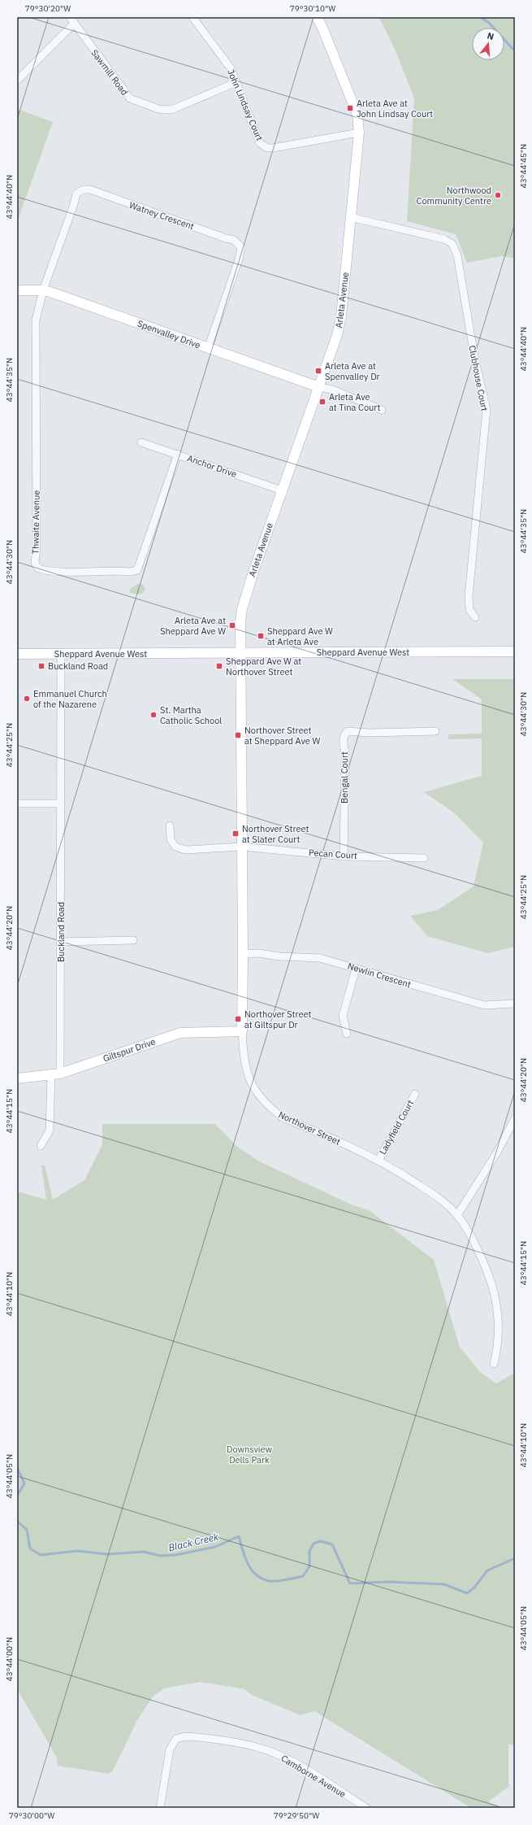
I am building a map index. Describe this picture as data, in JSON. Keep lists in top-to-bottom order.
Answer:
{
  "streets": {
    "street": [
      "Sawmill Road",
      "John Lindsay Court",
      "Watney Crescent",
      "Arleta Avenue",
      "Spenvalley Drive",
      "Clubhouse Court",
      "Anchor Drive",
      "Thwaite Avenue",
      "Sheppard Avenue West",
      "Bengal Court",
      "Pecan Court",
      "Buckland Road",
      "Newlin Crescent",
      "Giltspur Drive",
      "Ladyfield Court",
      "Northover Street",
      "Camborne Avenue"
    ]
  },
  "crossings": [
    ["Sawmill Road", "John Lindsay Court"],
    ["John Lindsay Court", "Arleta Avenue"],
    ["Watney Crescent", "Spenvalley Drive"],
    ["Watney Crescent", "Thwaite Avenue"],
    ["Arleta Avenue", "Spenvalley Drive"],
    ["Arleta Avenue", "Clubhouse Court"],
    ["Arleta Avenue", "Anchor Drive"],
    ["Arleta Avenue", "Sheppard Avenue West"],
    ["Arleta Avenue", "Northover Street"],
    ["Spenvalley Drive", "Thwaite Avenue"],
    ["Anchor Drive", "Thwaite Avenue"],
    ["Sheppard Avenue West", "Buckland Road"],
    ["Sheppard Avenue West", "Northover Street"],
    ["Bengal Court", "Pecan Court"],
    ["Pecan Court", "Northover Street"],
    ["Buckland Road", "Giltspur Drive"],
    ["Newlin Crescent", "Northover Street"],
    ["Giltspur Drive", "Northover Street"],
    ["Ladyfield Court", "Northover Street"]
  ],
  "water": ["Black Creek"],
  "parks": ["Downsview Dells Park"],
  "places": {
    "transit": [
      "Arleta Ave at John Lindsay Court",
      "Arleta Ave at Spenvalley Dr",
      "Arleta Ave at Tina Court",
      "Arleta Ave at Sheppard Ave W",
      "Sheppard Ave W at Arleta Ave",
      "Buckland Road",
      "Sheppard Ave W at Northover Street",
      "Northover Street at Sheppard Ave W",
      "Northover Street at Slater Court",
      "Northover Street at Giltspur Dr"
    ],
    "other": ["Northwood Community Centre", "Emmanuel Church of the Nazarene", "St. Martha Catholic School"]
  },
  "north": "top",
  "coordinates": [
    "79°30'20\"W",
    "79°30'10\"W",
    "43°44'45\"N",
    "43°44'40\"N",
    "43°44'35\"N",
    "43°44'30\"N",
    "43°44'25\"N",
    "43°44'20\"N",
    "43°44'15\"N",
    "43°44'10\"N",
    "43°44'05\"N",
    "43°44'00\"N",
    "79°30'00\"W",
    "79°29'50\"W"
  ]
}
